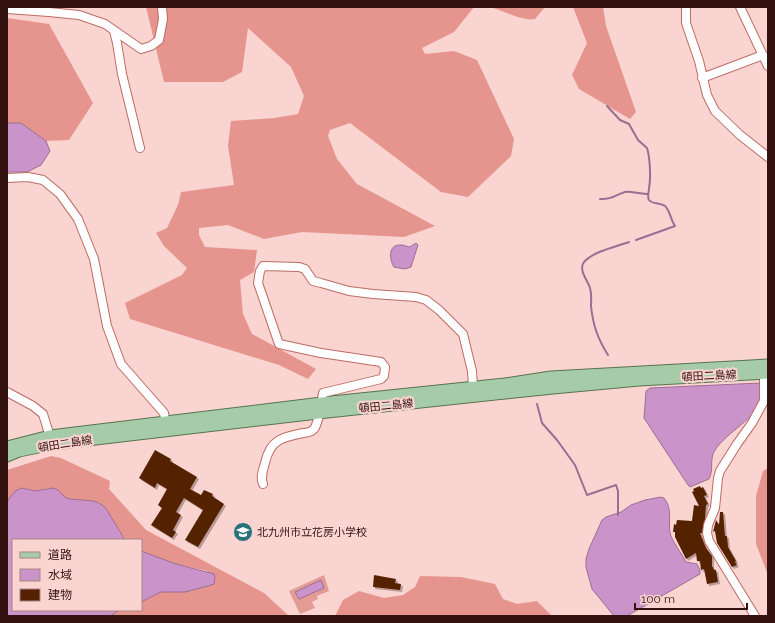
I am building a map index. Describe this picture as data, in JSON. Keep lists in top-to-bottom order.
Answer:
{
  "streets": {
    "main road": ["頓田二島線"]
  },
  "places": {
    "school or university": ["北九州市立花房小学校"]
  },
  "legend": ["道路", "水域", "建物"],
  "scale_bar": "100 m"
}
